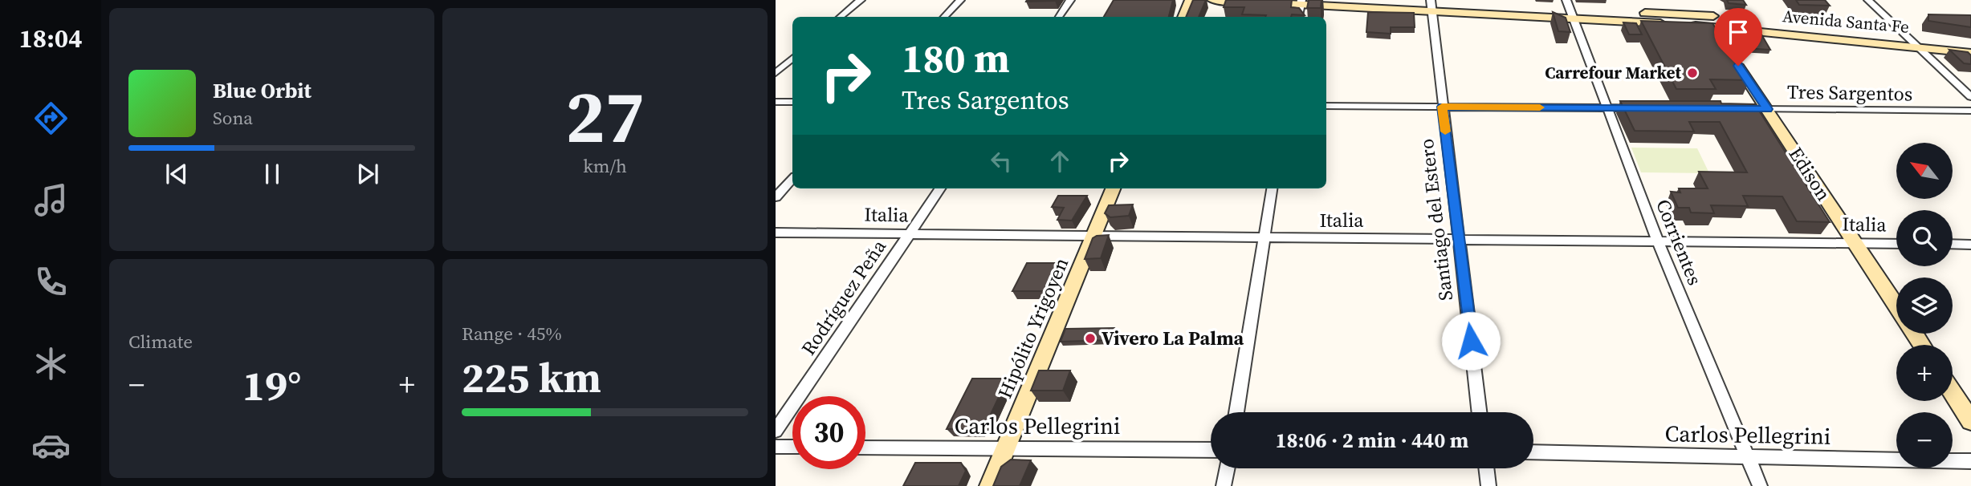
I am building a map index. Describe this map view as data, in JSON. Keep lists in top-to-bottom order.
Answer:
{
  "streets": {
    "main road": ["Avenida Santa Fe", "Edison", "Hipólito Yrigoyen"],
    "street": [
      "Tres Sargentos",
      "Italia",
      "Santiago del Estero",
      "Corrientes",
      "Rodríguez Peña",
      "Carlos Pellegrini"
    ]
  },
  "crossings": [
    ["Avenida Santa Fe", "Edison"],
    ["Avenida Santa Fe", "Santiago del Estero"],
    ["Avenida Santa Fe", "Corrientes"],
    ["Tres Sargentos", "Edison"],
    ["Edison", "Italia"],
    ["Italia", "Santiago del Estero"],
    ["Italia", "Corrientes"],
    ["Italia", "Rodríguez Peña"],
    ["Italia", "Hipólito Yrigoyen"],
    ["Corrientes", "Carlos Pellegrini"],
    ["Hipólito Yrigoyen", "Carlos Pellegrini"]
  ],
  "places": ["Carrefour Market", "Vivero La Palma"],
  "north": "top left",
  "page": {
    "tabs": "18:04",
    "tile": [
      ["27", "km/h"],
      "Climate",
      ["Range · 45%", "225 km"]
    ],
    "turn": ["180 m", "Tres Sargentos"],
    "song": ["Blue Orbit", "Sona"],
    "map_buttons": ["+", "−"],
    "heat": ["−", "19°", "+"],
    "limit": "30",
    "trip": "18:06 · 2 min · 440 m"
  }
}
